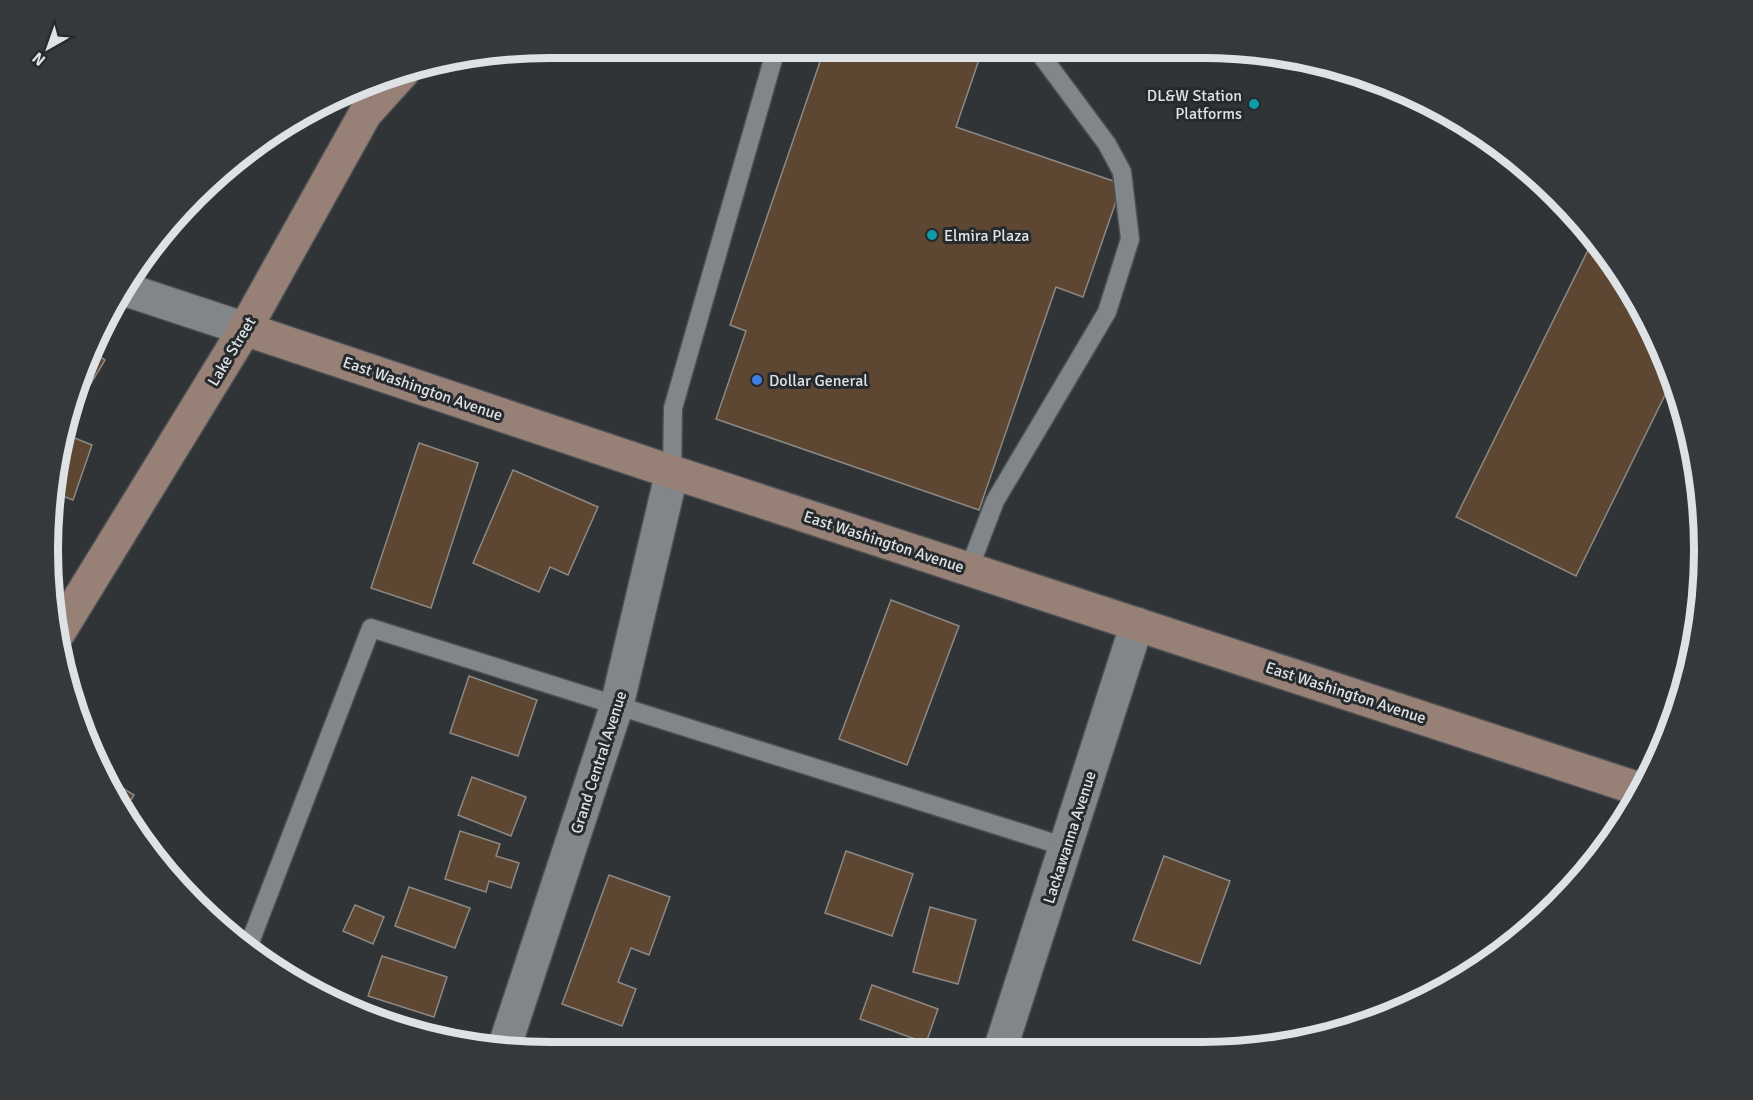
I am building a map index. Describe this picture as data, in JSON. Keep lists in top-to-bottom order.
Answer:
{
  "streets": {
    "street": [
      "Lake Street",
      "East Washington Avenue",
      "Grand Central Avenue",
      "Lackawanna Avenue"
    ]
  },
  "crossings": [
    ["Lake Street", "East Washington Avenue"],
    ["East Washington Avenue", "Grand Central Avenue"],
    ["East Washington Avenue", "Lackawanna Avenue"]
  ],
  "places": ["DL&W Station Platforms", "Elmira Plaza", "Dollar General"],
  "north": "bottom left"
}
